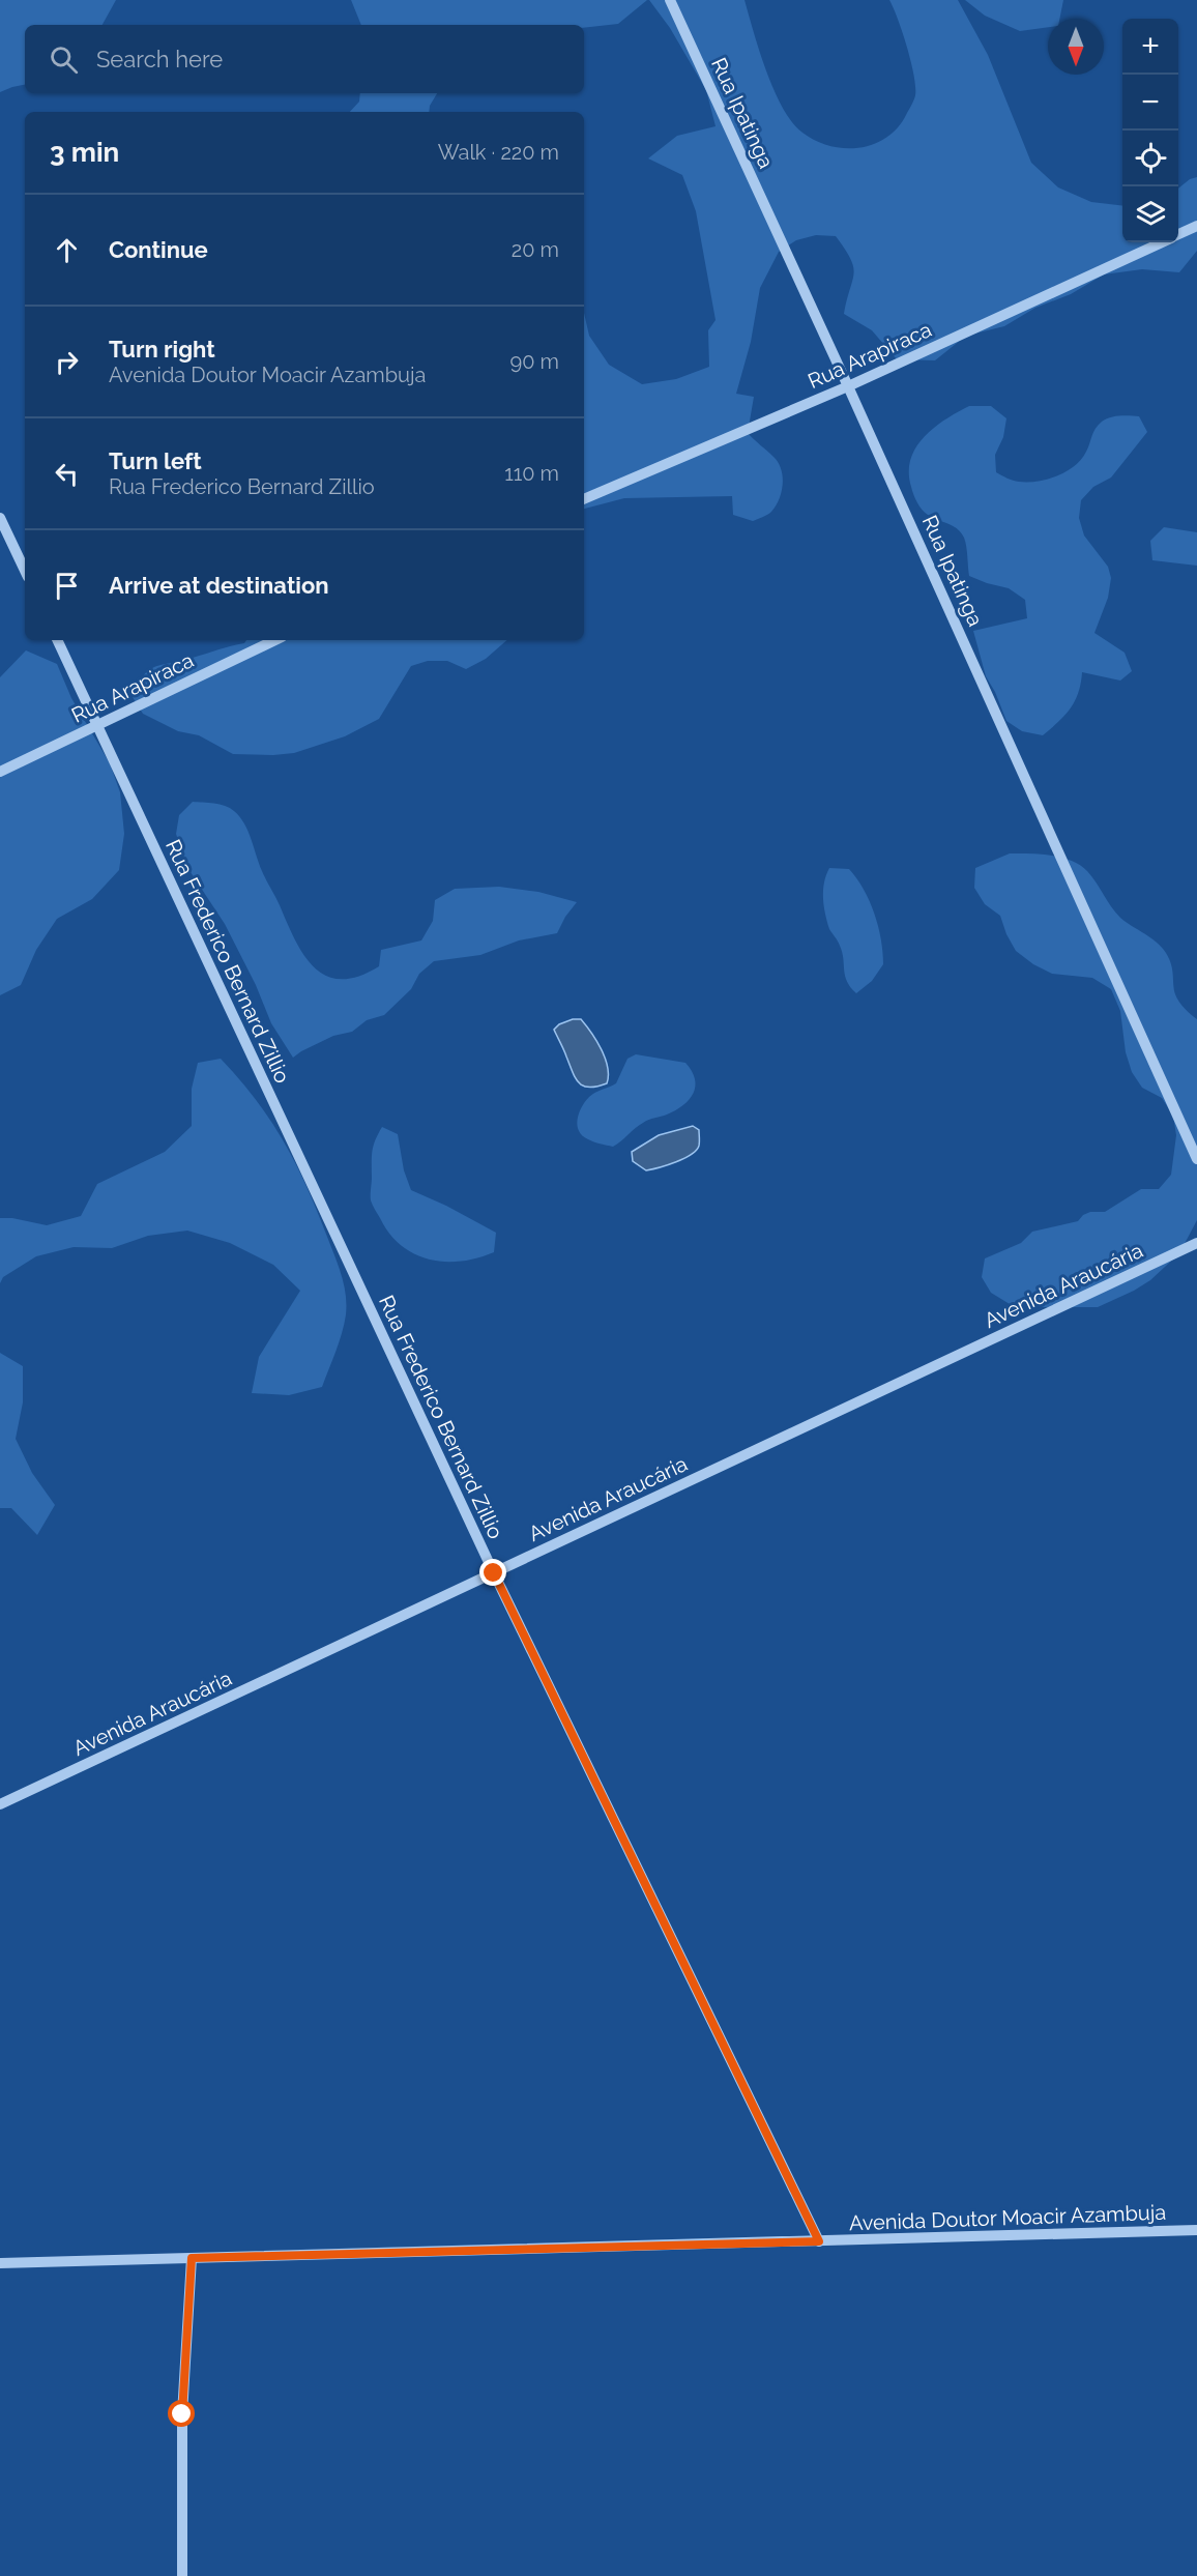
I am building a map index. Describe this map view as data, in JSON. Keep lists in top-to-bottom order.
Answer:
{
  "streets": {
    "street": [
      "Rua Ipatinga",
      "Rua Arapiraca",
      "Rua Frederico Bernard Zillio",
      "Avenida Araucária",
      "Avenida Doutor Moacir Azambuja"
    ]
  },
  "crossings": [
    ["Rua Ipatinga", "Rua Arapiraca"],
    ["Rua Arapiraca", "Rua Frederico Bernard Zillio"],
    ["Rua Frederico Bernard Zillio", "Avenida Araucária"],
    ["Rua Frederico Bernard Zillio", "Avenida Doutor Moacir Azambuja"]
  ],
  "north": "bottom",
  "page": {
    "map_buttons": ["+", "−"],
    "search": "Search here",
    "heading": ["3 min", "Walk · 220 m"],
    "list": [
      ["Continue", "20 m"],
      ["Turn right", "Avenida Doutor Moacir Azambuja", "90 m"],
      ["Turn left", "Rua Frederico Bernard Zillio", "110 m"],
      "Arrive at destination"
    ]
  }
}
